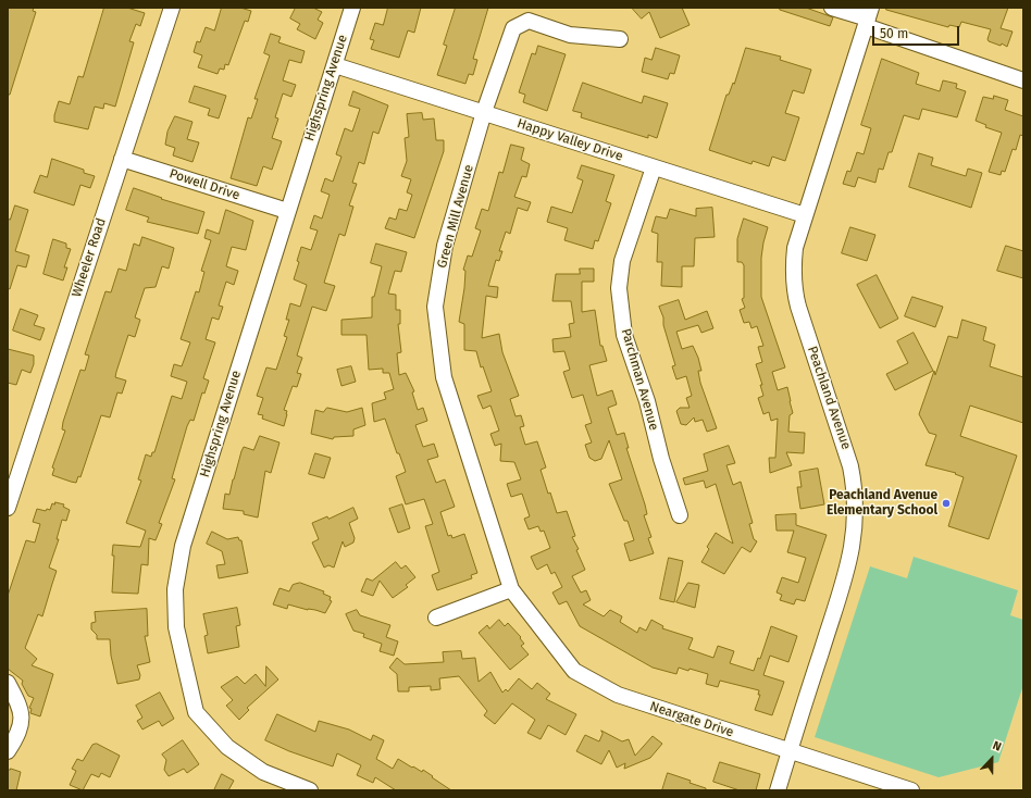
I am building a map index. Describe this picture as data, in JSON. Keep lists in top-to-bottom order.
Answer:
{
  "streets": {
    "street": [
      "Highspring Avenue",
      "Happy Valley Drive",
      "Powell Drive",
      "Green Mill Avenue",
      "Wheeler Road",
      "Parchman Avenue",
      "Peachland Avenue",
      "Neargate Drive"
    ]
  },
  "crossings": [
    ["Highspring Avenue", "Happy Valley Drive"],
    ["Highspring Avenue", "Powell Drive"],
    ["Happy Valley Drive", "Green Mill Avenue"],
    ["Happy Valley Drive", "Parchman Avenue"],
    ["Happy Valley Drive", "Peachland Avenue"],
    ["Powell Drive", "Wheeler Road"],
    ["Green Mill Avenue", "Neargate Drive"],
    ["Peachland Avenue", "Neargate Drive"]
  ],
  "places": ["Peachland Avenue Elementary School"],
  "scale_bar": "50 m",
  "north": "top"
}
